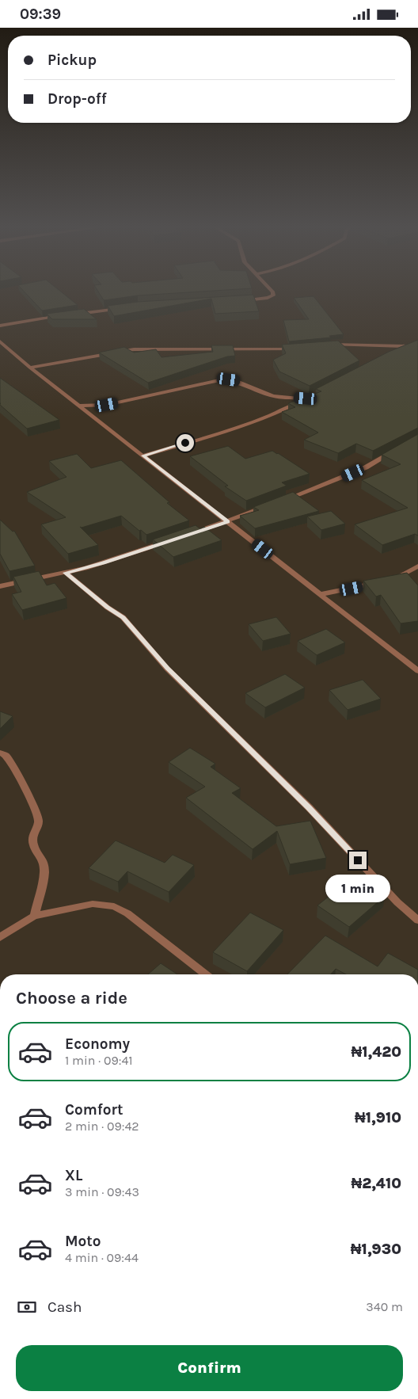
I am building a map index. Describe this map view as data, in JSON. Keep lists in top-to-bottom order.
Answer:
{
  "page": {
    "status": "09:39",
    "banner": ["Pickup", "Drop-off"],
    "bubble": "1 min",
    "heading": "Choose a ride",
    "list": [
      {
        "name": "Economy",
        "note": "1 min · 09:41",
        "value": "₦1,420"
      },
      {
        "name": "Comfort",
        "note": "2 min · 09:42",
        "value": "₦1,910"
      },
      {
        "name": "XL",
        "note": "3 min · 09:43",
        "value": "₦2,410"
      },
      {
        "name": "Moto",
        "note": "4 min · 09:44",
        "value": "₦1,930"
      }
    ],
    "pay": ["Cash", "340 m"],
    "buttons": "Confirm"
  }
}
